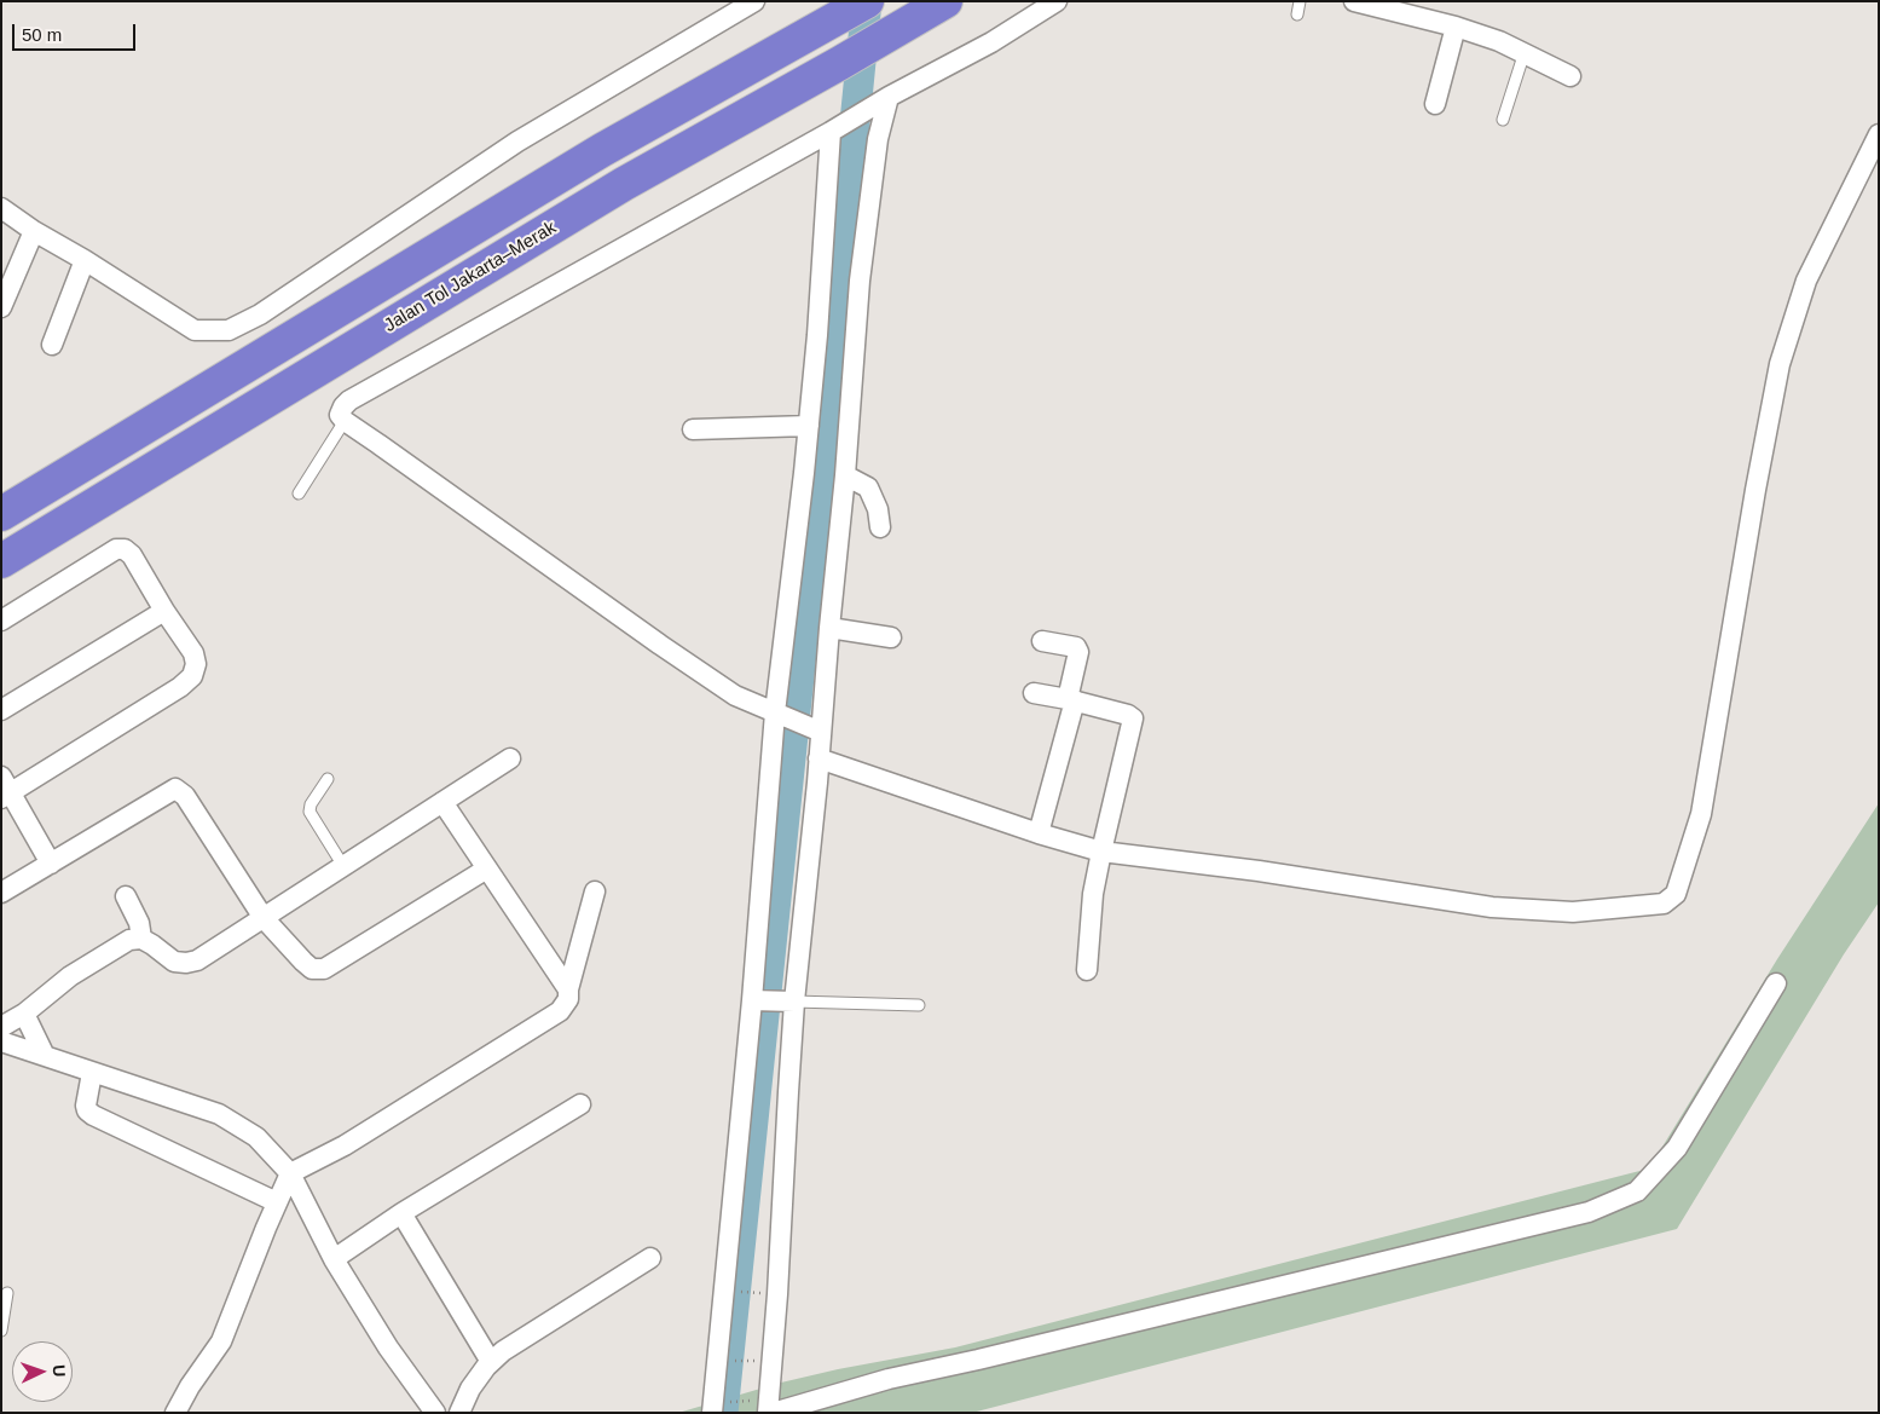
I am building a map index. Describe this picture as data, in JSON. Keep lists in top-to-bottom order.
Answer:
{
  "streets": {
    "highway": ["Jalan Tol Jakarta–Merak"]
  },
  "scale_bar": "50 m",
  "north": "right"
}
